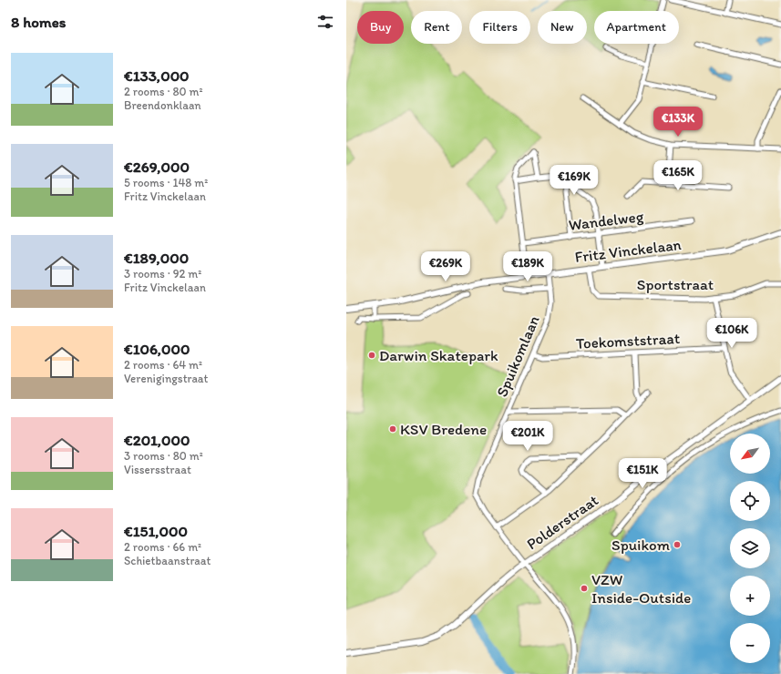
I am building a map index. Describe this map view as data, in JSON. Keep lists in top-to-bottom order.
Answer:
{
  "streets": {
    "street": [
      "Wandelweg",
      "Fritz Vinckelaan",
      "Sportstraat",
      "Toekomststraat",
      "Spuikomlaan",
      "Polderstraat"
    ]
  },
  "crossings": [
    ["Fritz Vinckelaan", "Sportstraat"],
    ["Fritz Vinckelaan", "Spuikomlaan"],
    ["Toekomststraat", "Spuikomlaan"],
    ["Spuikomlaan", "Polderstraat"]
  ],
  "places": [
    "Darwin Skatepark",
    "KSV Bredene",
    "Spuikom",
    "VZW Inside-Outside"
  ],
  "north": "bottom left",
  "page": {
    "heading": "8 homes",
    "chip": [
      "Buy",
      "Rent",
      "Filters",
      "New",
      "Apartment"
    ],
    "list": [
      {
        "name": "€133,000",
        "note": "2 rooms · 80 m² · Breendonklaan"
      },
      {
        "name": "€269,000",
        "note": "5 rooms · 148 m² · Fritz Vinckelaan"
      },
      {
        "name": "€189,000",
        "note": "3 rooms · 92 m² · Fritz Vinckelaan"
      },
      {
        "name": "€106,000",
        "note": "2 rooms · 64 m² · Verenigingstraat"
      },
      {
        "name": "€201,000",
        "note": "3 rooms · 80 m² · Vissersstraat"
      },
      {
        "name": "€151,000",
        "note": "2 rooms · 66 m² · Schietbaanstraat"
      }
    ],
    "price": [
      "€133K",
      "€165K",
      "€169K",
      "€269K",
      "€189K",
      "€106K",
      "€201K",
      "€151K"
    ],
    "map_buttons": ["+", "−"]
  }
}
